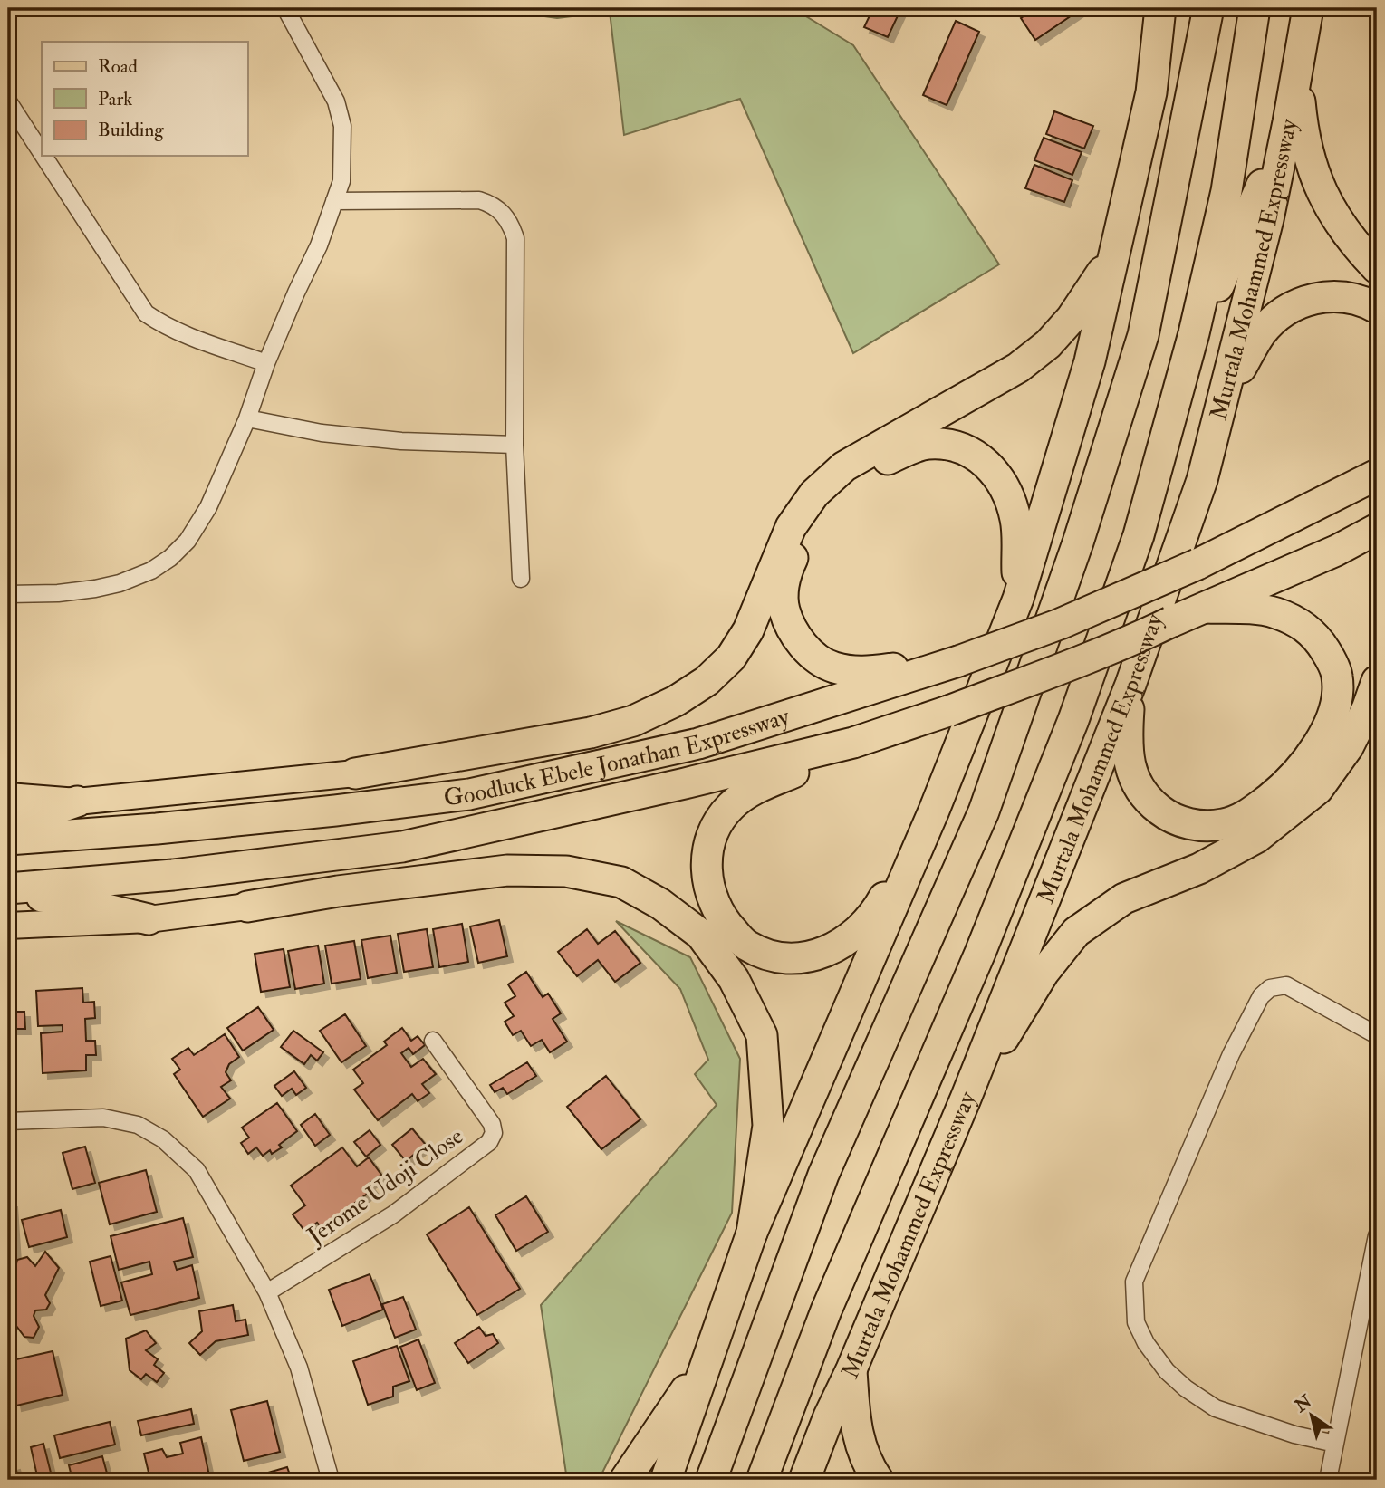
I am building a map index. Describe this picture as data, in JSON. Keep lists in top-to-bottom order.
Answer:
{
  "streets": {
    "highway": ["Murtala Mohammed Expressway", "Goodluck Ebele Jonathan Expressway"],
    "street": ["Jerome Udoji Close"]
  },
  "legend": ["Road", "Park", "Building"],
  "north": "top left"
}
